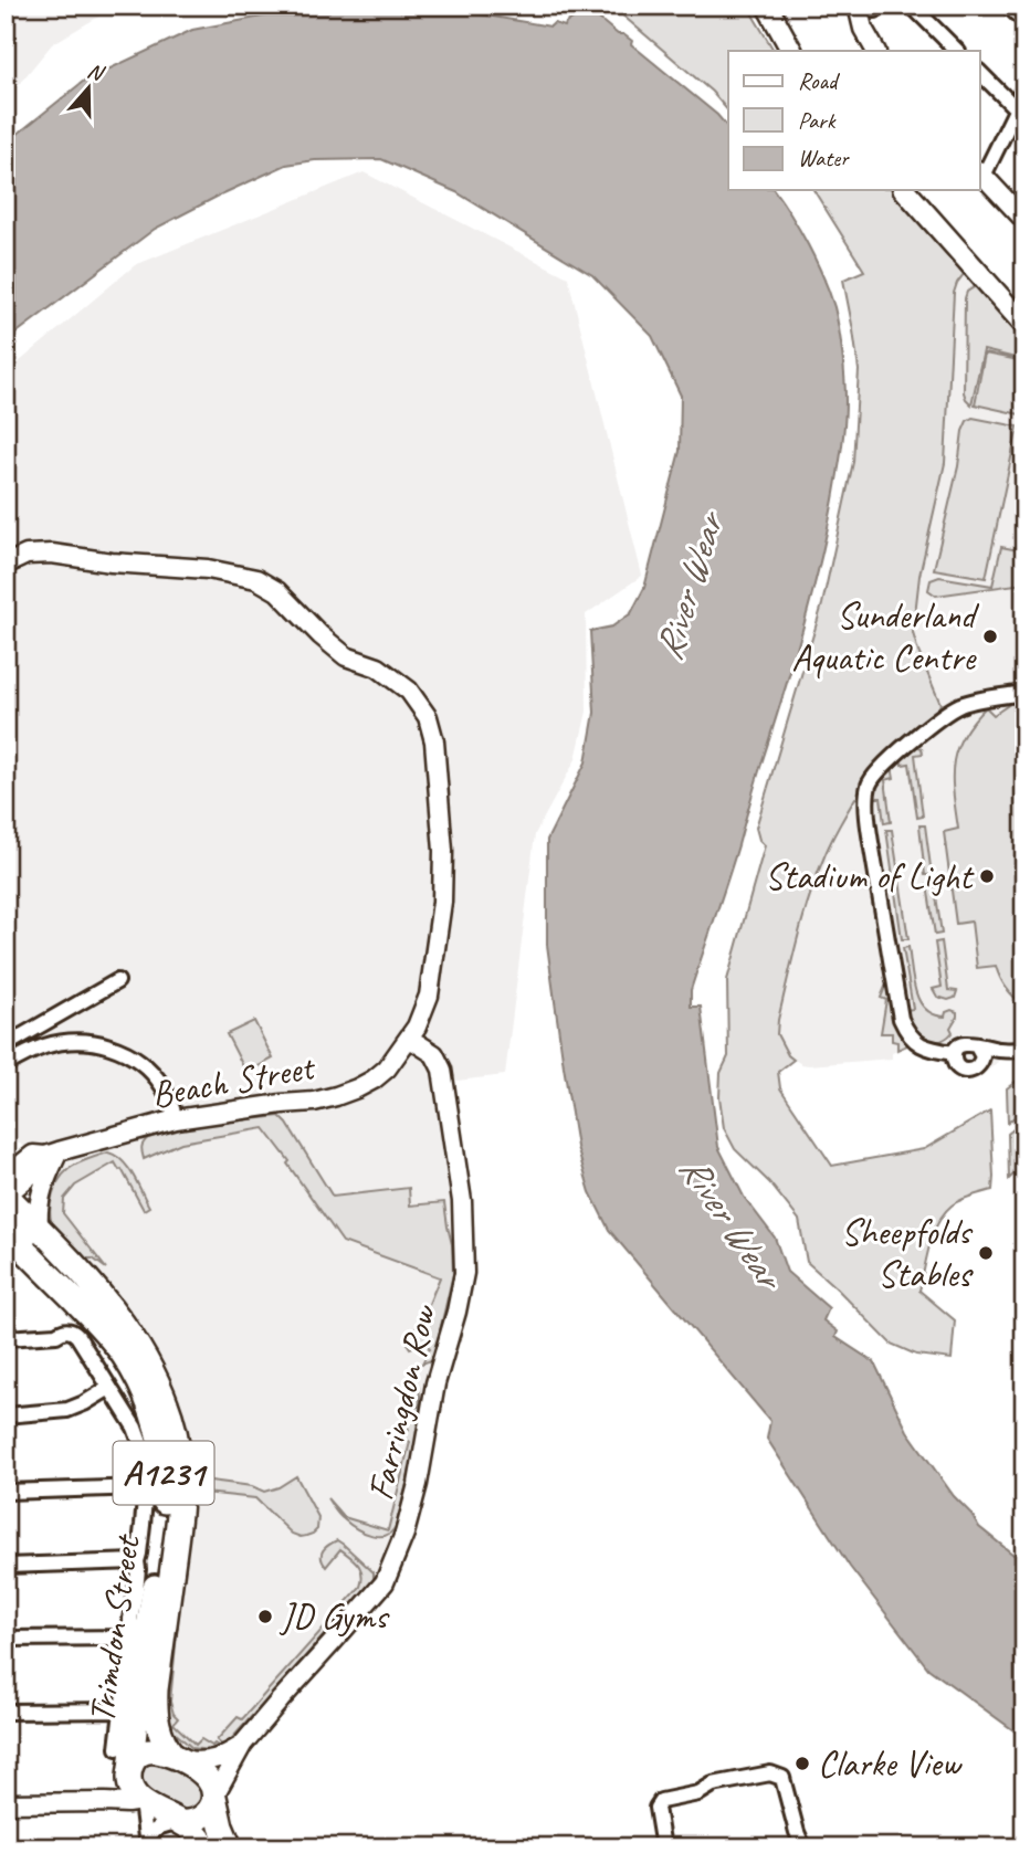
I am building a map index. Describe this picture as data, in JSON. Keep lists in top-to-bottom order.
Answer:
{
  "streets": {
    "highway": ["A1231", "Trimdon Street"],
    "street": ["Beach Street", "Farringdon Row"]
  },
  "crossings": [
    ["Beach Street", "Farringdon Row"],
    ["Farringdon Row", "Trimdon Street"]
  ],
  "water": ["River Wear"],
  "places": [
    "Sunderland Aquatic Centre",
    "Stadium of Light",
    "Sheepfolds Stables",
    "JD Gyms",
    "Clarke View"
  ],
  "legend": ["Road", "Park", "Water"],
  "north": "top"
}
